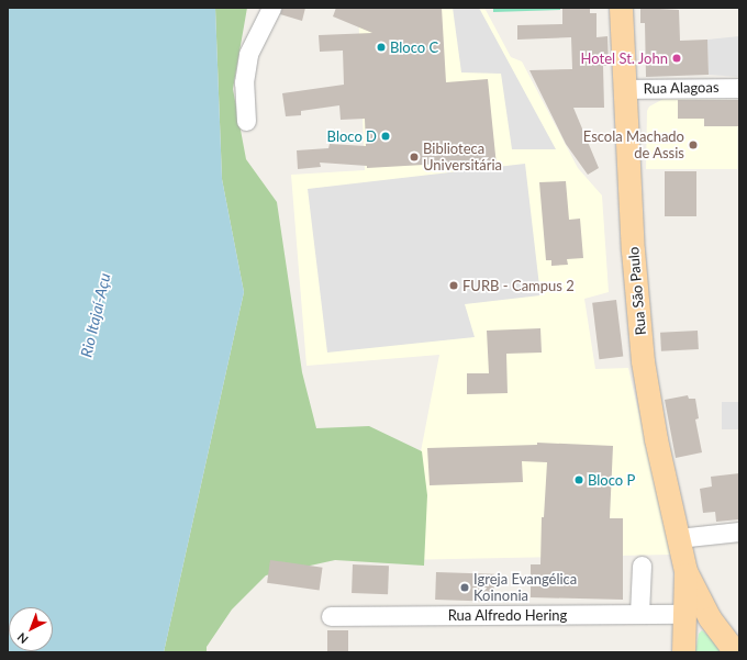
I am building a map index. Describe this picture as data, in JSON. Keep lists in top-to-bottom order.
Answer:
{
  "streets": {
    "main road": ["Rua São Paulo"],
    "street": ["Rua Alagoas", "Rua Alfredo Hering"]
  },
  "crossings": [
    ["Rua Alagoas", "Rua São Paulo"]
  ],
  "water": ["Rio Itajaí-Açu"],
  "places": [
    "Bloco C",
    "Hotel St. John",
    "Bloco D",
    "Escola Machado de Assis",
    "Biblioteca Universitária",
    "FURB - Campus 2",
    "Bloco P",
    "Igreja Evangélica Koinonia"
  ],
  "north": "bottom left"
}
